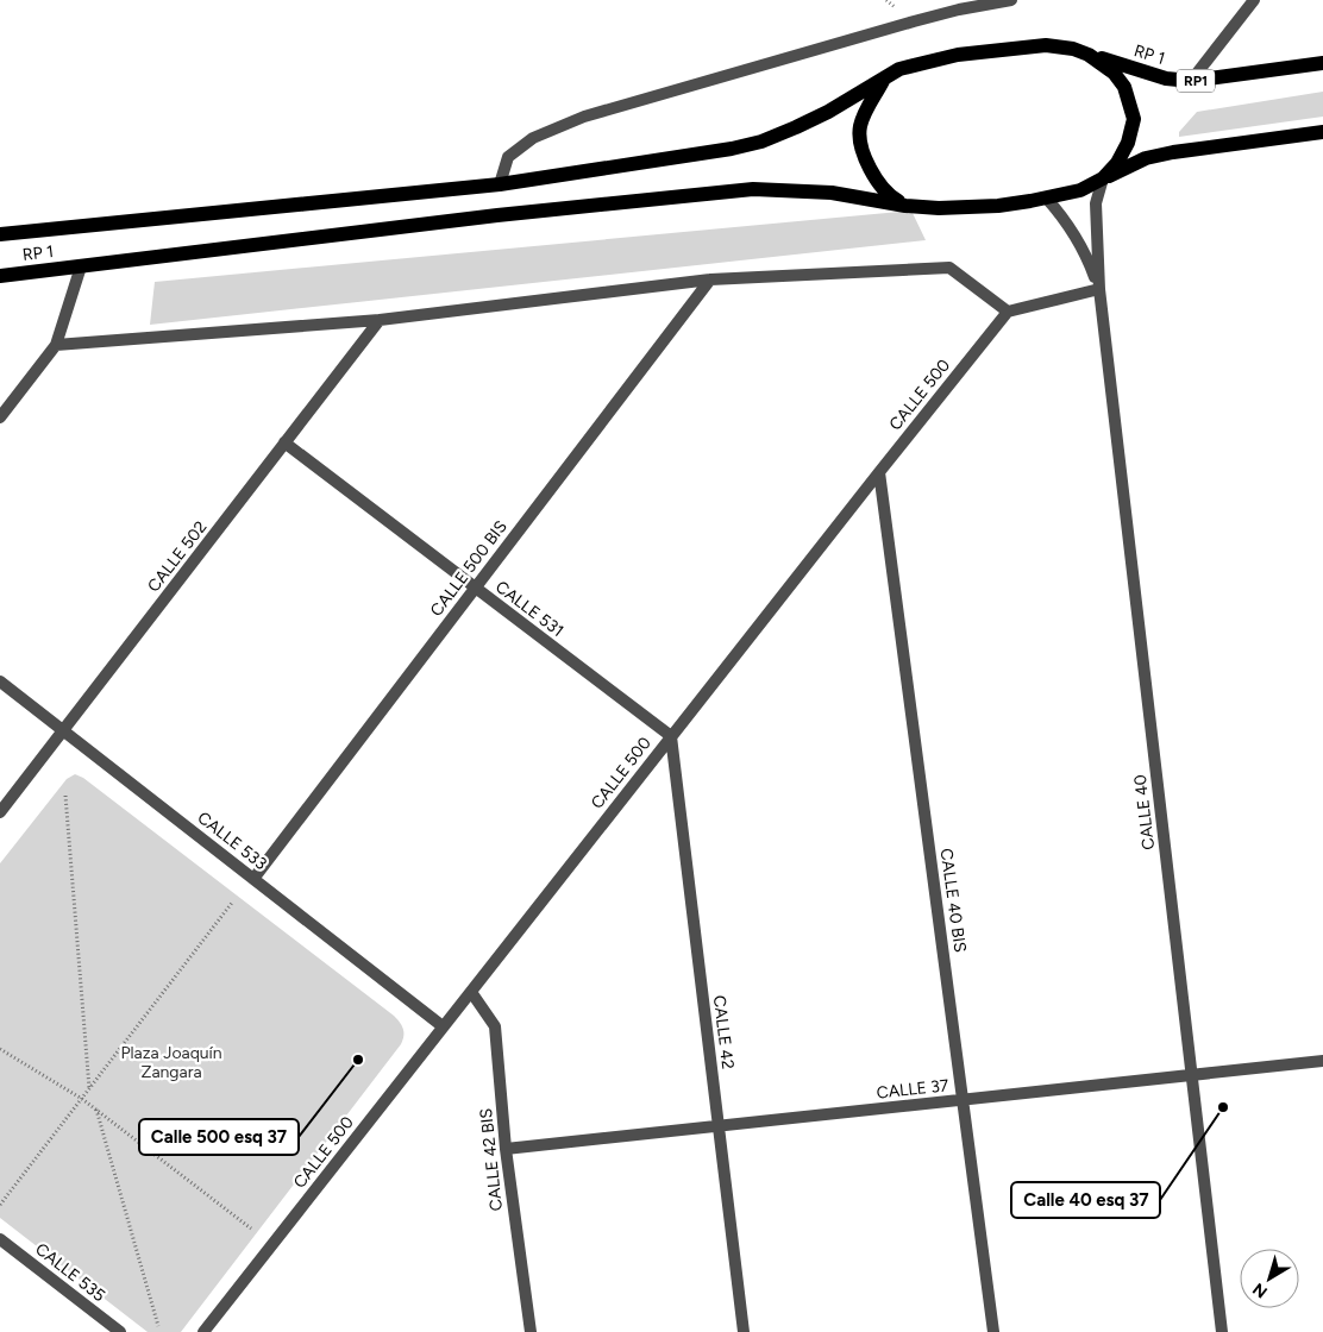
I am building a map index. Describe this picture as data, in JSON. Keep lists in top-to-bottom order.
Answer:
{
  "streets": {
    "main road": ["RP 1", "RP1"],
    "street": [
      "CALLE 500",
      "CALLE 502",
      "CALLE 500 BIS",
      "CALLE 531",
      "CALLE 40",
      "CALLE 533",
      "CALLE 40 BIS",
      "CALLE 42",
      "CALLE 37",
      "CALLE 42 BIS",
      "CALLE 535"
    ]
  },
  "crossings": [
    ["RP 1", "CALLE 40"],
    ["CALLE 500", "CALLE 531"],
    ["CALLE 500", "CALLE 533"],
    ["CALLE 500", "CALLE 40 BIS"],
    ["CALLE 500", "CALLE 42"],
    ["CALLE 500", "CALLE 42 BIS"],
    ["CALLE 502", "CALLE 531"],
    ["CALLE 502", "CALLE 533"],
    ["CALLE 500 BIS", "CALLE 531"],
    ["CALLE 500 BIS", "CALLE 533"],
    ["CALLE 531", "CALLE 42"],
    ["CALLE 40", "CALLE 37"],
    ["CALLE 40 BIS", "CALLE 37"],
    ["CALLE 42", "CALLE 37"],
    ["CALLE 37", "CALLE 42 BIS"]
  ],
  "parks": ["Plaza Joaquín Zangara"],
  "places": ["Calle 500 esq 37", "Calle 40 esq 37"],
  "north": "bottom left"
}
